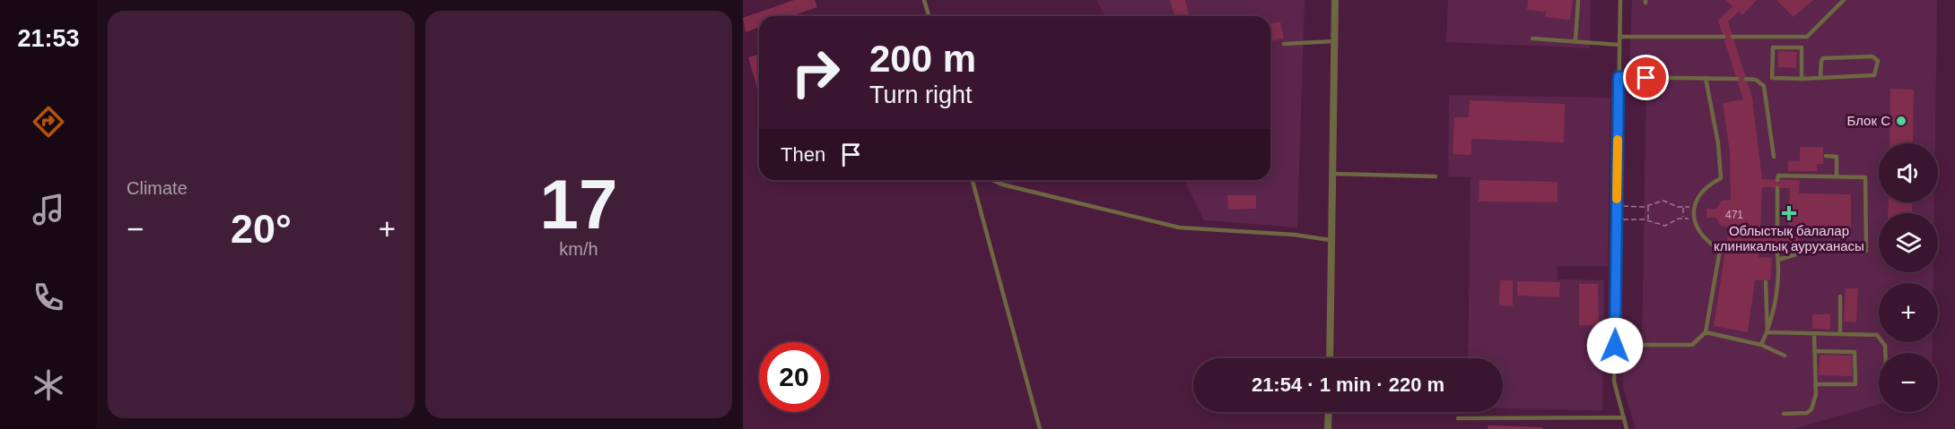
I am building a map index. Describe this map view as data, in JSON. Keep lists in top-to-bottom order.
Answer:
{
  "places": {
    "other": ["Блок С"],
    "health": ["Облыстық балалар клиникалық ауруханасы"]
  },
  "house_numbers": ["471"],
  "page": {
    "tabs": "21:53",
    "tile": [
      "Climate",
      ["17", "km/h"]
    ],
    "turn": ["200 m", "Turn right"],
    "then": "Then",
    "map_buttons": ["+", "−"],
    "heat": ["−", "20°", "+"],
    "limit": "20",
    "trip": "21:54 · 1 min · 220 m"
  }
}
